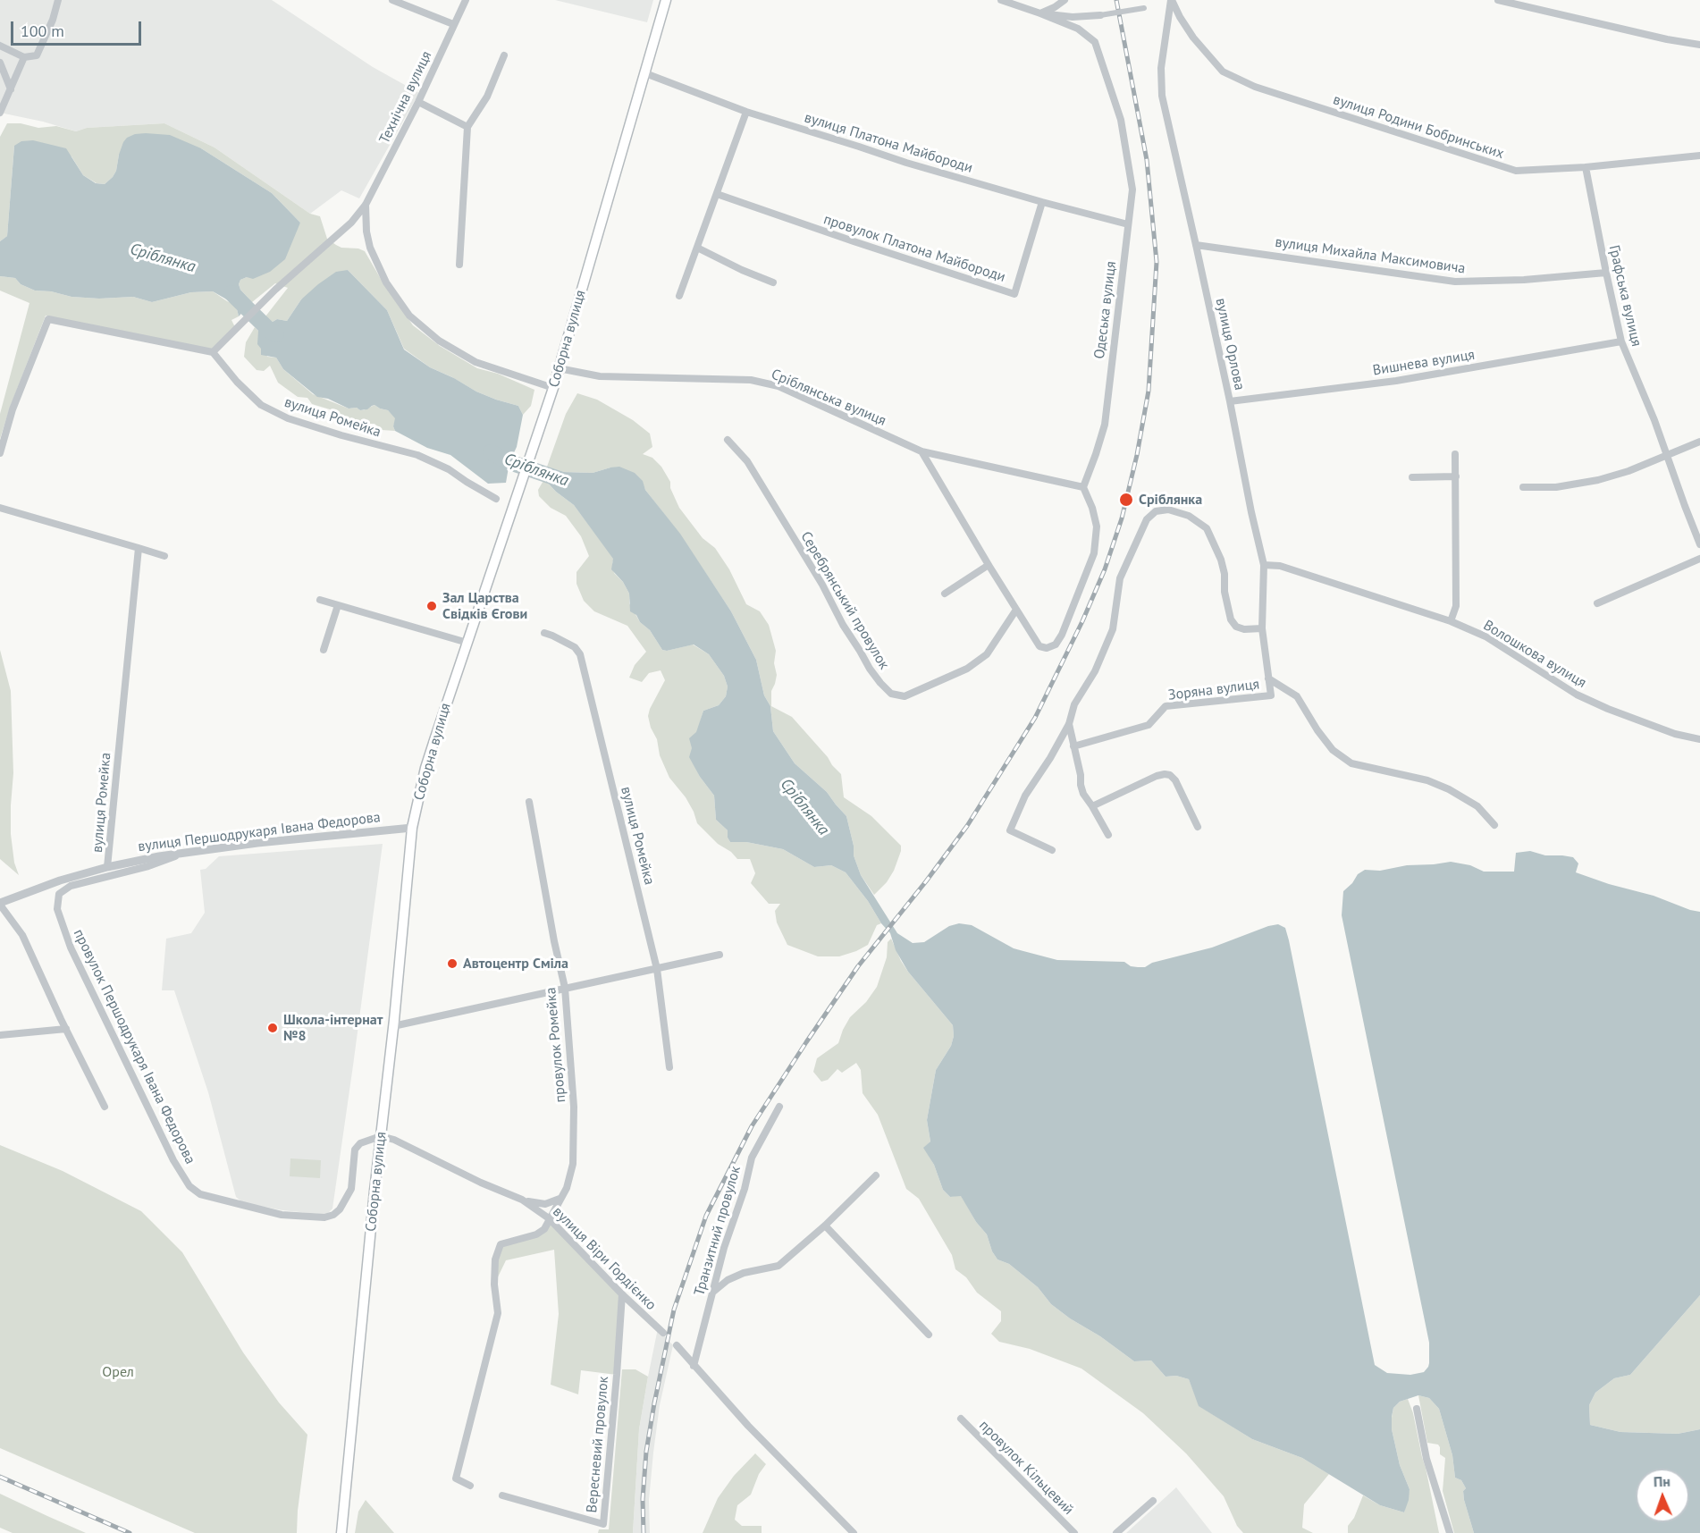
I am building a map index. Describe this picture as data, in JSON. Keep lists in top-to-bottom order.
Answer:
{
  "streets": {
    "main road": ["Соборна вулиця"],
    "street": [
      "Технічна вулиця",
      "вулиця Родини Бобринських",
      "вулиця Платона Майбороди",
      "провулок Платона Майбороди",
      "вулиця Михайла Максимовича",
      "Графська вулиця",
      "Одеська вулиця",
      "вулиця Орлова",
      "Вишнева вулиця",
      "Сріблянська вулиця",
      "вулиця Ромейка",
      "Серебрянський провулок",
      "Волошкова вулиця",
      "Зоряна вулиця",
      "вулиця Першодрукаря Івана Федорова",
      "провулок Ромейка",
      "провулок Першодрукаря Івана Федорова",
      "Транзитний провулок",
      "вулиця Віри Гордієнко",
      "Вересневий провулок",
      "провулок Кільцевий"
    ]
  },
  "crossings": [
    ["Технічна вулиця", "вулиця Ромейка"],
    ["вулиця Родини Бобринських", "Графська вулиця"],
    ["вулиця Родини Бобринських", "вулиця Орлова"],
    ["вулиця Платона Майбороди", "провулок Платона Майбороди"],
    ["вулиця Платона Майбороди", "Одеська вулиця"],
    ["вулиця Платона Майбороди", "Соборна вулиця"],
    ["вулиця Михайла Максимовича", "Графська вулиця"],
    ["вулиця Михайла Максимовича", "вулиця Орлова"],
    ["Графська вулиця", "Вишнева вулиця"],
    ["Одеська вулиця", "Сріблянська вулиця"],
    ["Соборна вулиця", "Сріблянська вулиця"],
    ["Соборна вулиця", "вулиця Першодрукаря Івана Федорова"],
    ["Соборна вулиця", "провулок Першодрукаря Івана Федорова"],
    ["Соборна вулиця", "вулиця Віри Гордієнко"],
    ["вулиця Орлова", "Вишнева вулиця"],
    ["вулиця Орлова", "Волошкова вулиця"],
    ["вулиця Орлова", "Зоряна вулиця"],
    ["вулиця Ромейка", "вулиця Першодрукаря Івана Федорова"],
    ["вулиця Першодрукаря Івана Федорова", "провулок Першодрукаря Івана Федорова"],
    ["провулок Ромейка", "вулиця Віри Гордієнко"],
    ["провулок Першодрукаря Івана Федорова", "вулиця Віри Гордієнко"],
    ["вулиця Віри Гордієнко", "Вересневий провулок"]
  ],
  "water": ["Сріблянка"],
  "parks": ["Орел"],
  "places": [
    "Сріблянка",
    "Зал Царства Свідків Єгови",
    "Автоцентр Сміла",
    "Школа-інтернат №8"
  ],
  "scale_bar": "100 m",
  "north": "top"
}
